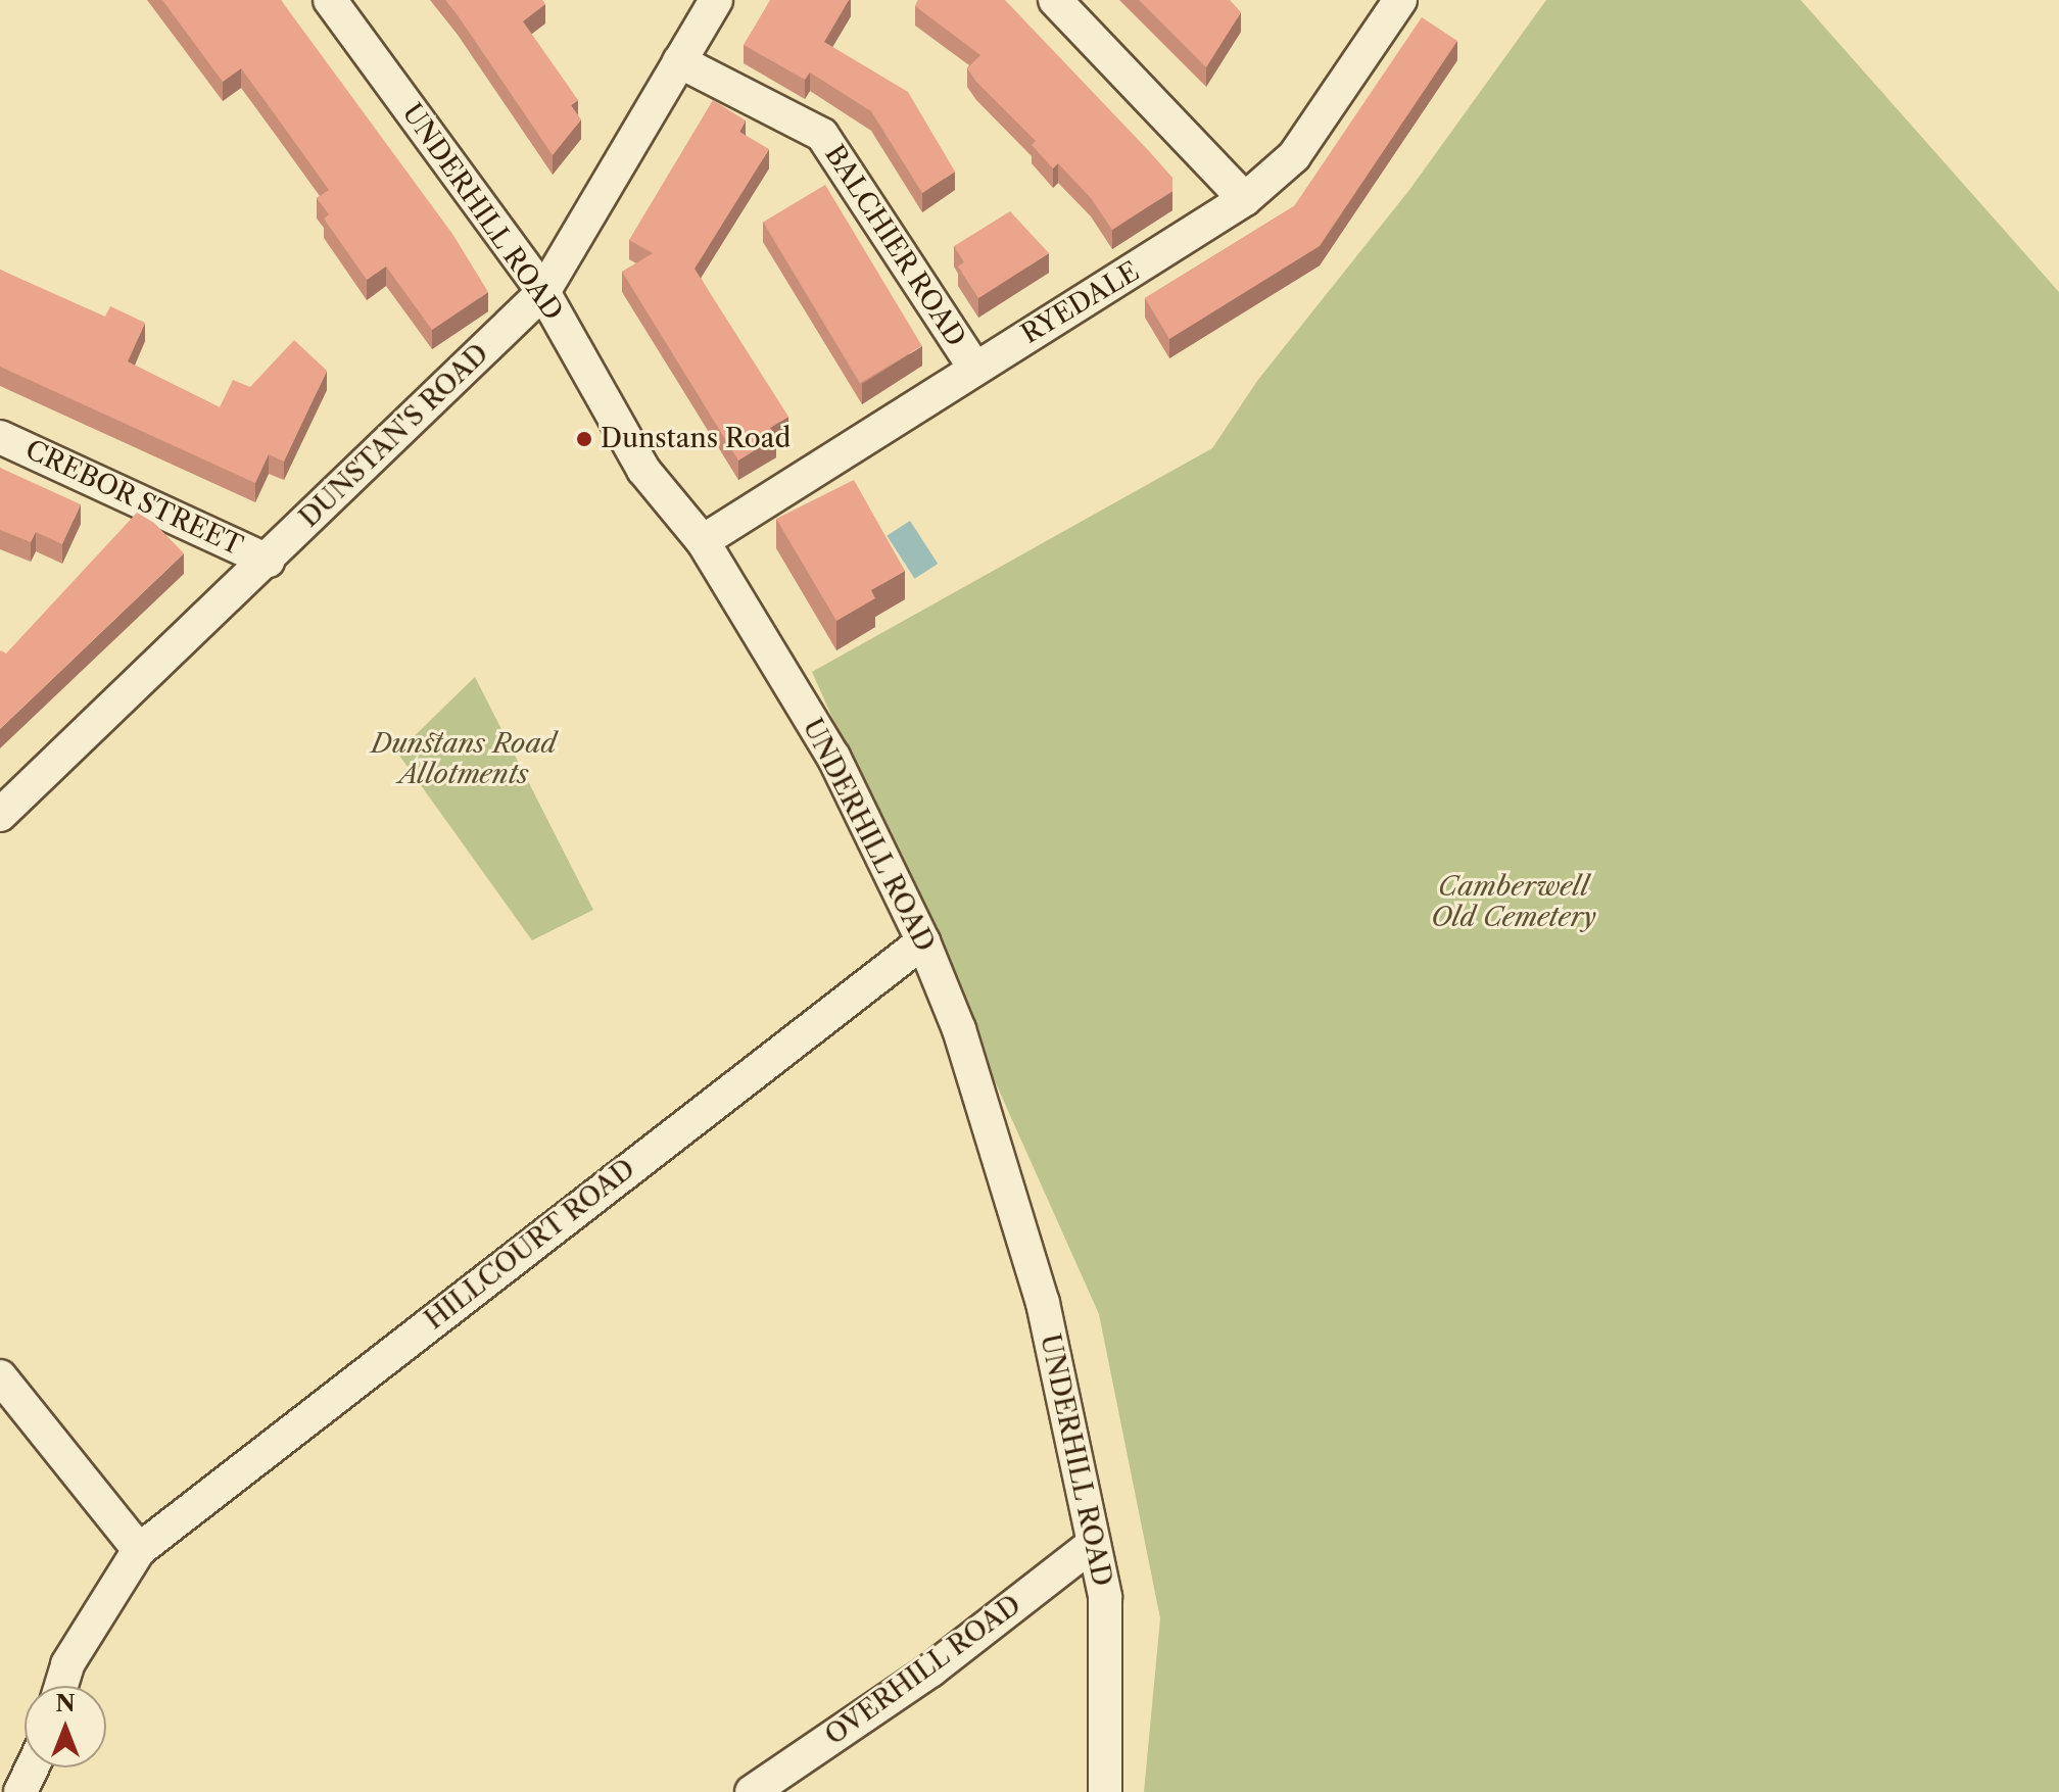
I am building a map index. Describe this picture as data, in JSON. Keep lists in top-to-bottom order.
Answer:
{
  "streets": {
    "street": [
      "UNDERHILL ROAD",
      "BALCHIER ROAD",
      "RYEDALE",
      "DUNSTAN'S ROAD",
      "CREBOR STREET",
      "HILLCOURT ROAD",
      "OVERHILL ROAD"
    ]
  },
  "crossings": [
    ["UNDERHILL ROAD", "RYEDALE"],
    ["UNDERHILL ROAD", "DUNSTAN'S ROAD"],
    ["UNDERHILL ROAD", "HILLCOURT ROAD"],
    ["UNDERHILL ROAD", "OVERHILL ROAD"],
    ["BALCHIER ROAD", "RYEDALE"],
    ["BALCHIER ROAD", "DUNSTAN'S ROAD"],
    ["DUNSTAN'S ROAD", "CREBOR STREET"]
  ],
  "parks": ["Dunstans Road Allotments", "Camberwell Old Cemetery"],
  "places": ["Dunstans Road"],
  "north": "top"
}
